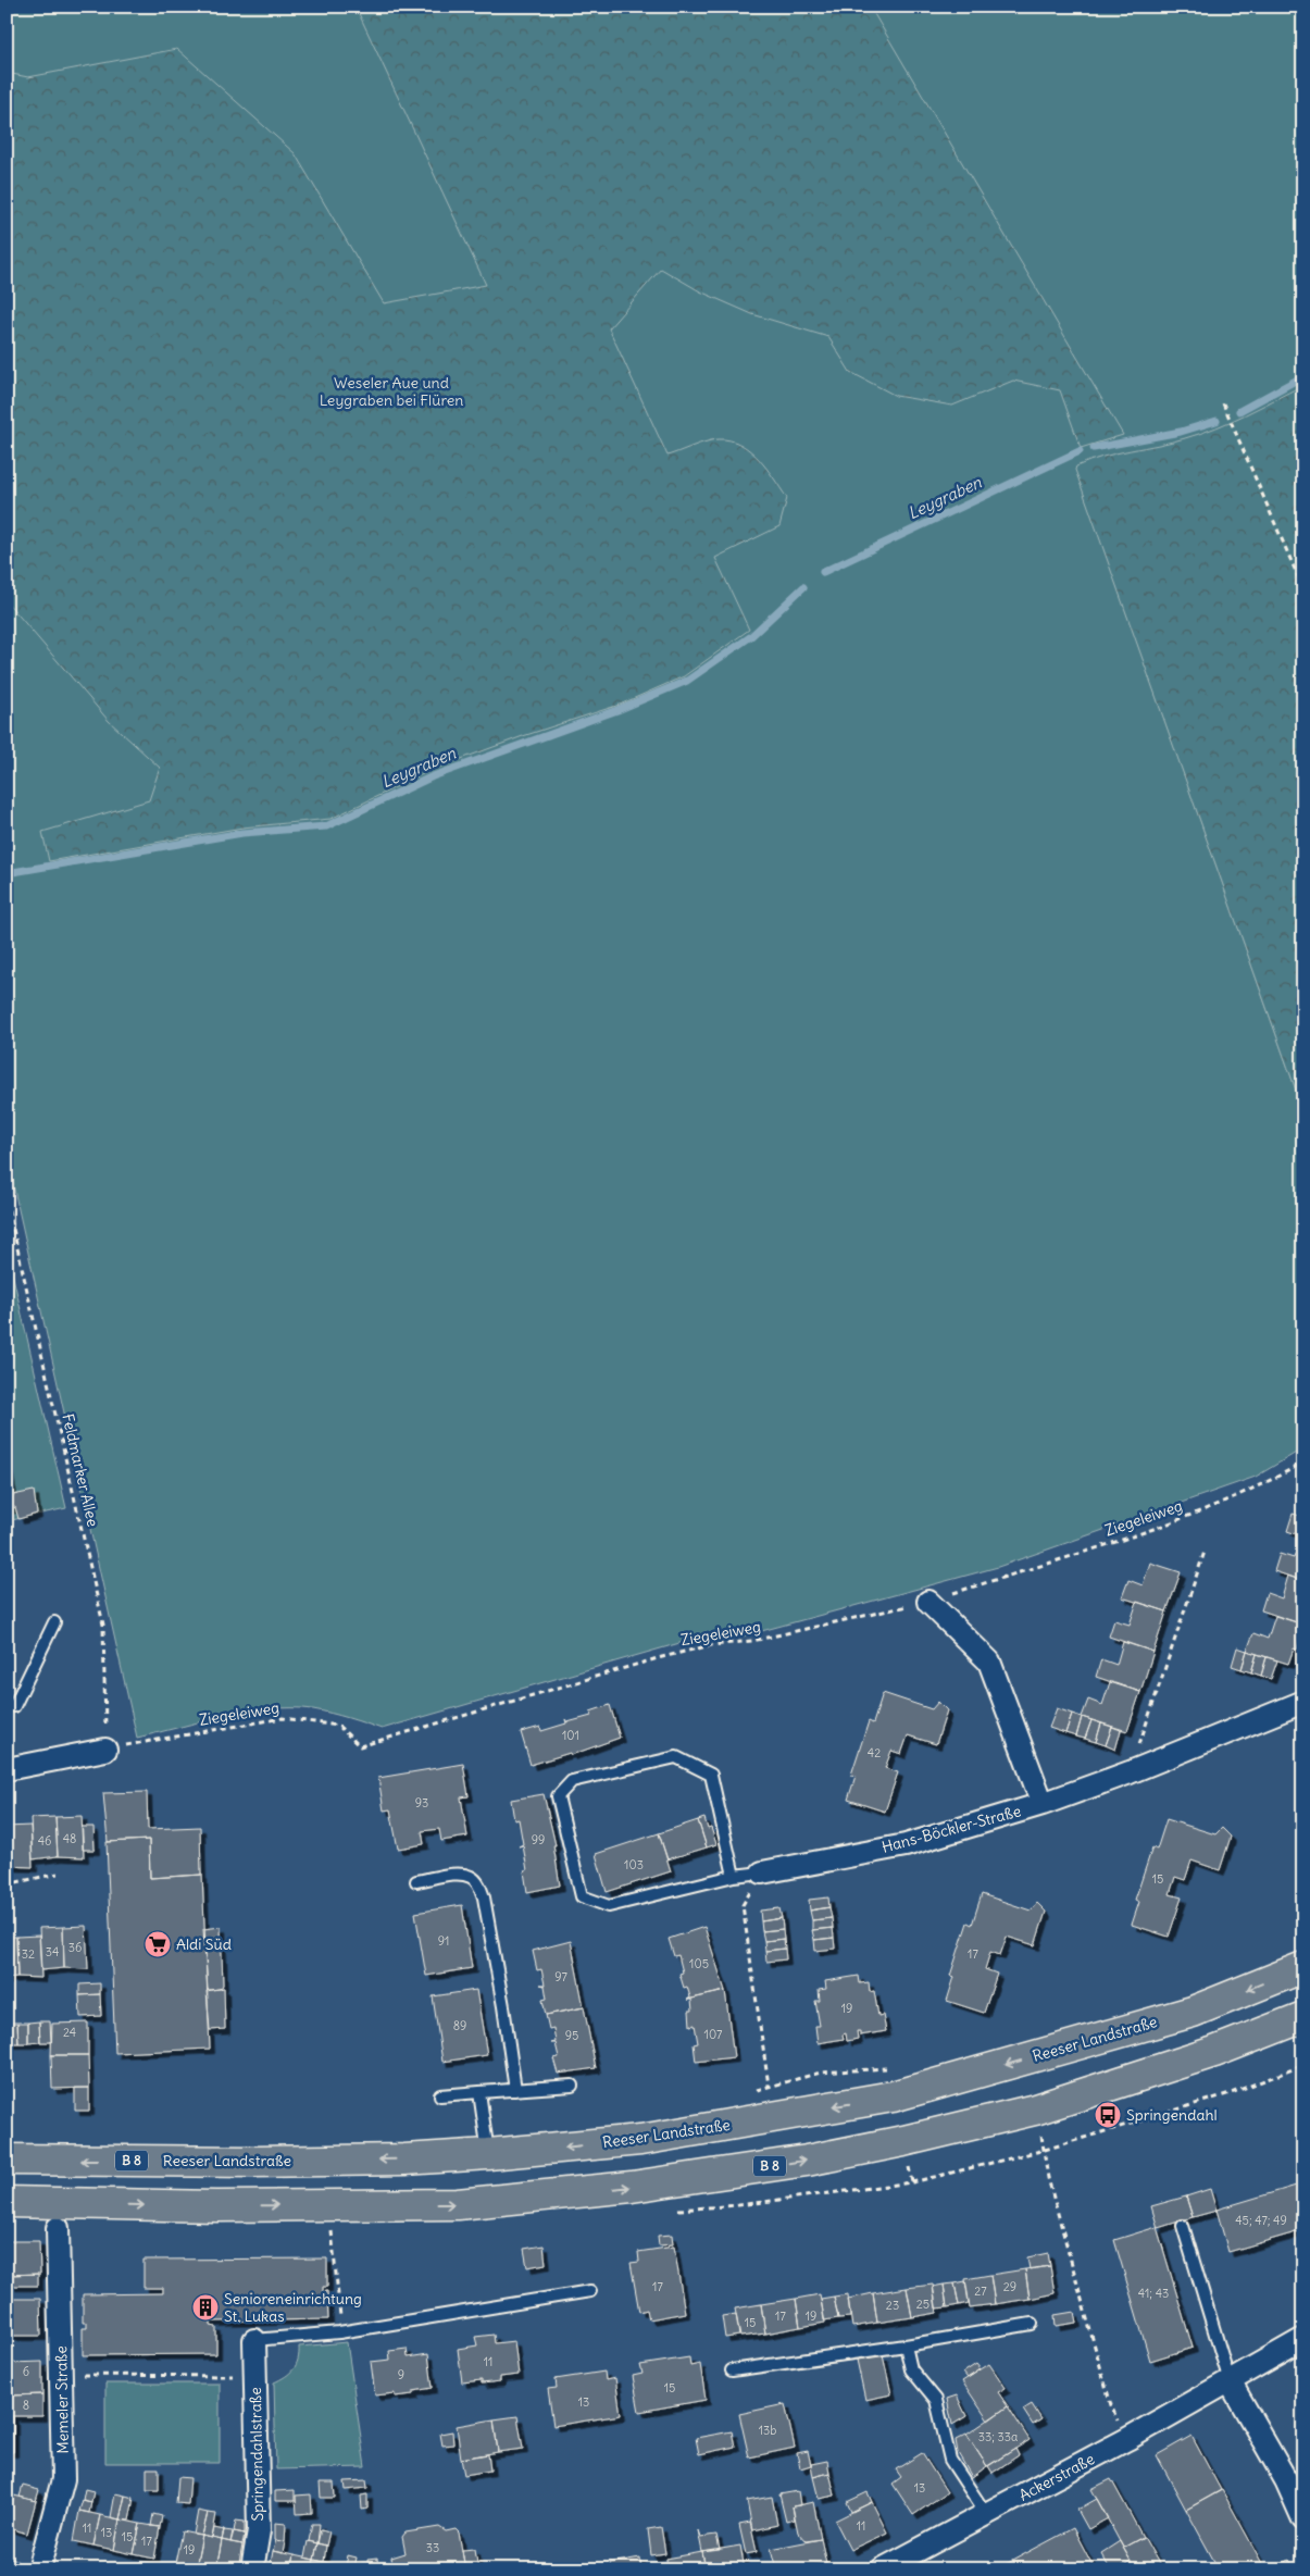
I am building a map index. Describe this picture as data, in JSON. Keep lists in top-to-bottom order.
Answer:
{
  "streets": {
    "main road": ["Reeser Landstraße", "B 8"],
    "street": [
      "Hans-Böckler-Straße",
      "Memeler Straße",
      "Springendahlstraße",
      "Ackerstraße"
    ],
    "path": ["Feldmarker Allee", "Ziegeleiweg"]
  },
  "crossings": [
    ["Feldmarker Allee", "Ziegeleiweg"],
    ["Ziegeleiweg", "Hans-Böckler-Straße"]
  ],
  "water": ["Leygraben"],
  "parks": ["Weseler Aue und Leygraben bei Flüren"],
  "places": {
    "supermarket": ["Aldi Süd"],
    "bus stop": ["Springendahl"],
    "building": ["Senioreneinrichtung St. Lukas"]
  },
  "house_numbers": [
    "101",
    "42",
    "93",
    "48",
    "99",
    "46",
    "103",
    "15",
    "91",
    "36",
    "34",
    "32",
    "17",
    "105",
    "97",
    "19",
    "89",
    "24",
    "107",
    "95",
    "45; 47; 49",
    "17",
    "29",
    "27",
    "41; 43",
    "25",
    "23",
    "17",
    "19",
    "15",
    "11",
    "6",
    "9",
    "15",
    "13",
    "8",
    "13b",
    "33; 33a",
    "13",
    "11",
    "11",
    "13",
    "15",
    "17",
    "33",
    "19"
  ]
}
